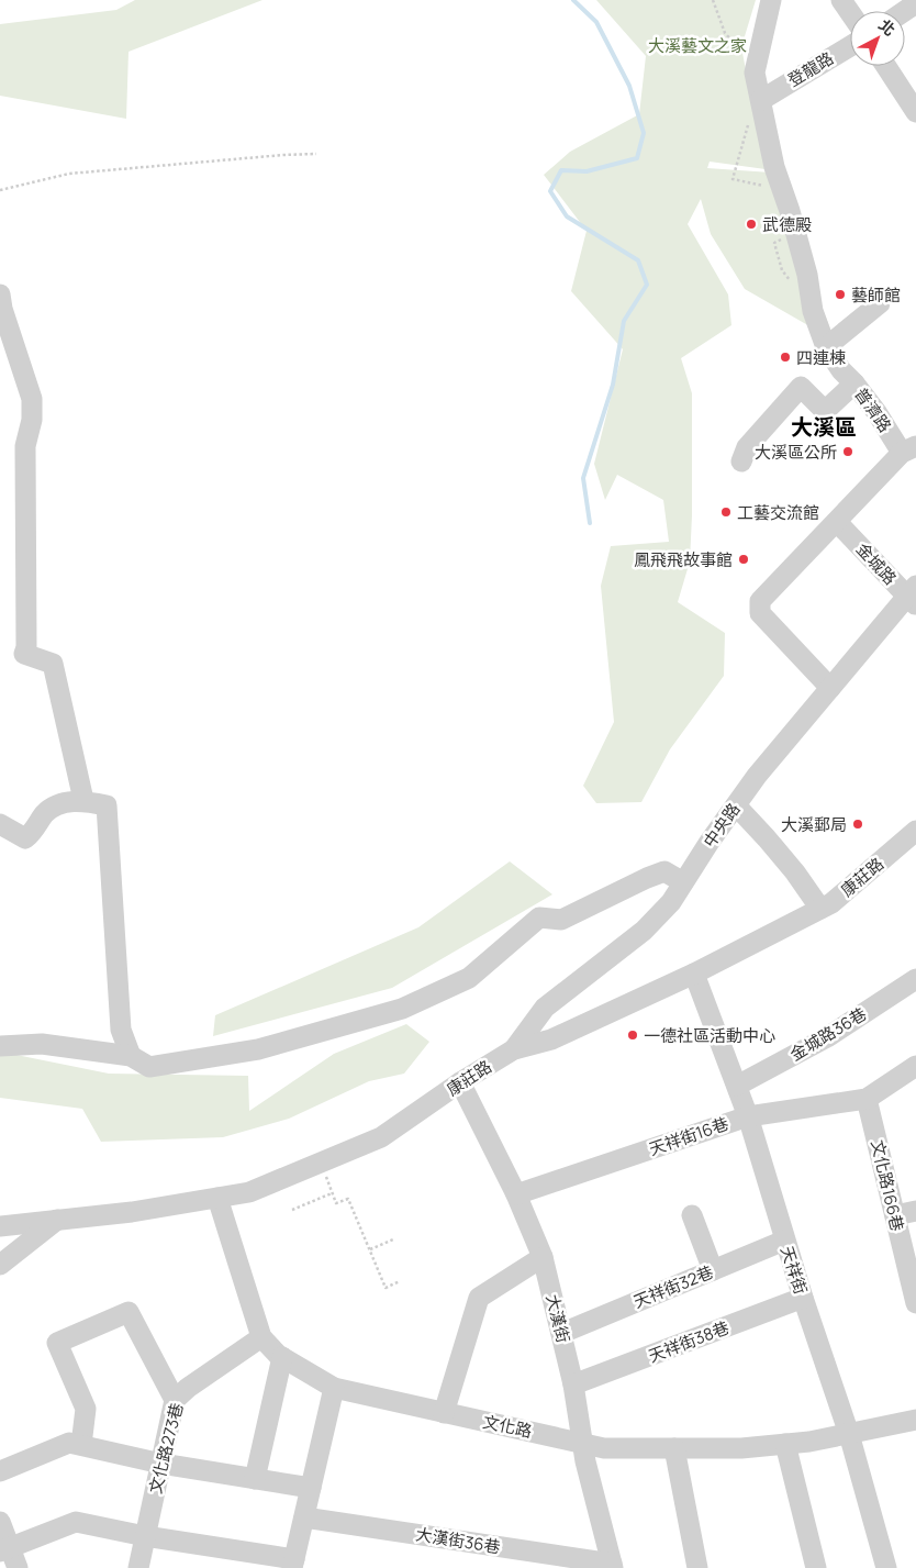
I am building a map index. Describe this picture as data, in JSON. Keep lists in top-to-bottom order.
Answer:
{
  "streets": {
    "street": [
      "登龍路",
      "普濟路",
      "金城路",
      "中央路",
      "康莊路",
      "金城路36巷",
      "天祥街16巷",
      "文化路166巷",
      "天祥街",
      "天祥街32巷",
      "大漢街",
      "天祥街38巷",
      "文化路",
      "文化路273巷",
      "大漢街36巷"
    ]
  },
  "crossings": [
    ["登龍路", "普濟路"],
    ["普濟路", "金城路"],
    ["普濟路", "中央路"],
    ["金城路", "中央路"],
    ["中央路", "康莊路"],
    ["康莊路", "天祥街"],
    ["康莊路", "大漢街"],
    ["康莊路", "文化路"],
    ["金城路36巷", "天祥街"],
    ["天祥街16巷", "文化路166巷"],
    ["天祥街16巷", "天祥街"],
    ["天祥街16巷", "大漢街"],
    ["天祥街", "天祥街32巷"],
    ["天祥街", "天祥街38巷"],
    ["天祥街", "文化路"],
    ["天祥街32巷", "大漢街"],
    ["大漢街", "天祥街38巷"],
    ["大漢街", "文化路"],
    ["大漢街", "大漢街36巷"],
    ["文化路", "文化路273巷"]
  ],
  "districts": ["大溪區"],
  "parks": ["大溪藝文之家"],
  "places": [
    "武德殿",
    "藝師館",
    "四連棟",
    "大溪區公所",
    "工藝交流館",
    "鳳飛飛故事館",
    "大溪郵局",
    "一德社區活動中心"
  ],
  "north": "top right"
}
